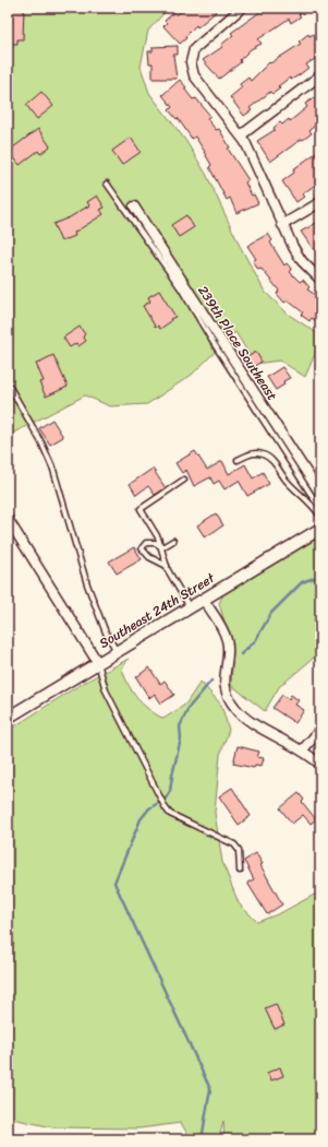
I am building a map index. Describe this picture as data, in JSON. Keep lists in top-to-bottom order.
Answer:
{
  "streets": {
    "street": ["239th Place Southeast", "Southeast 24th Street"]
  }
}
